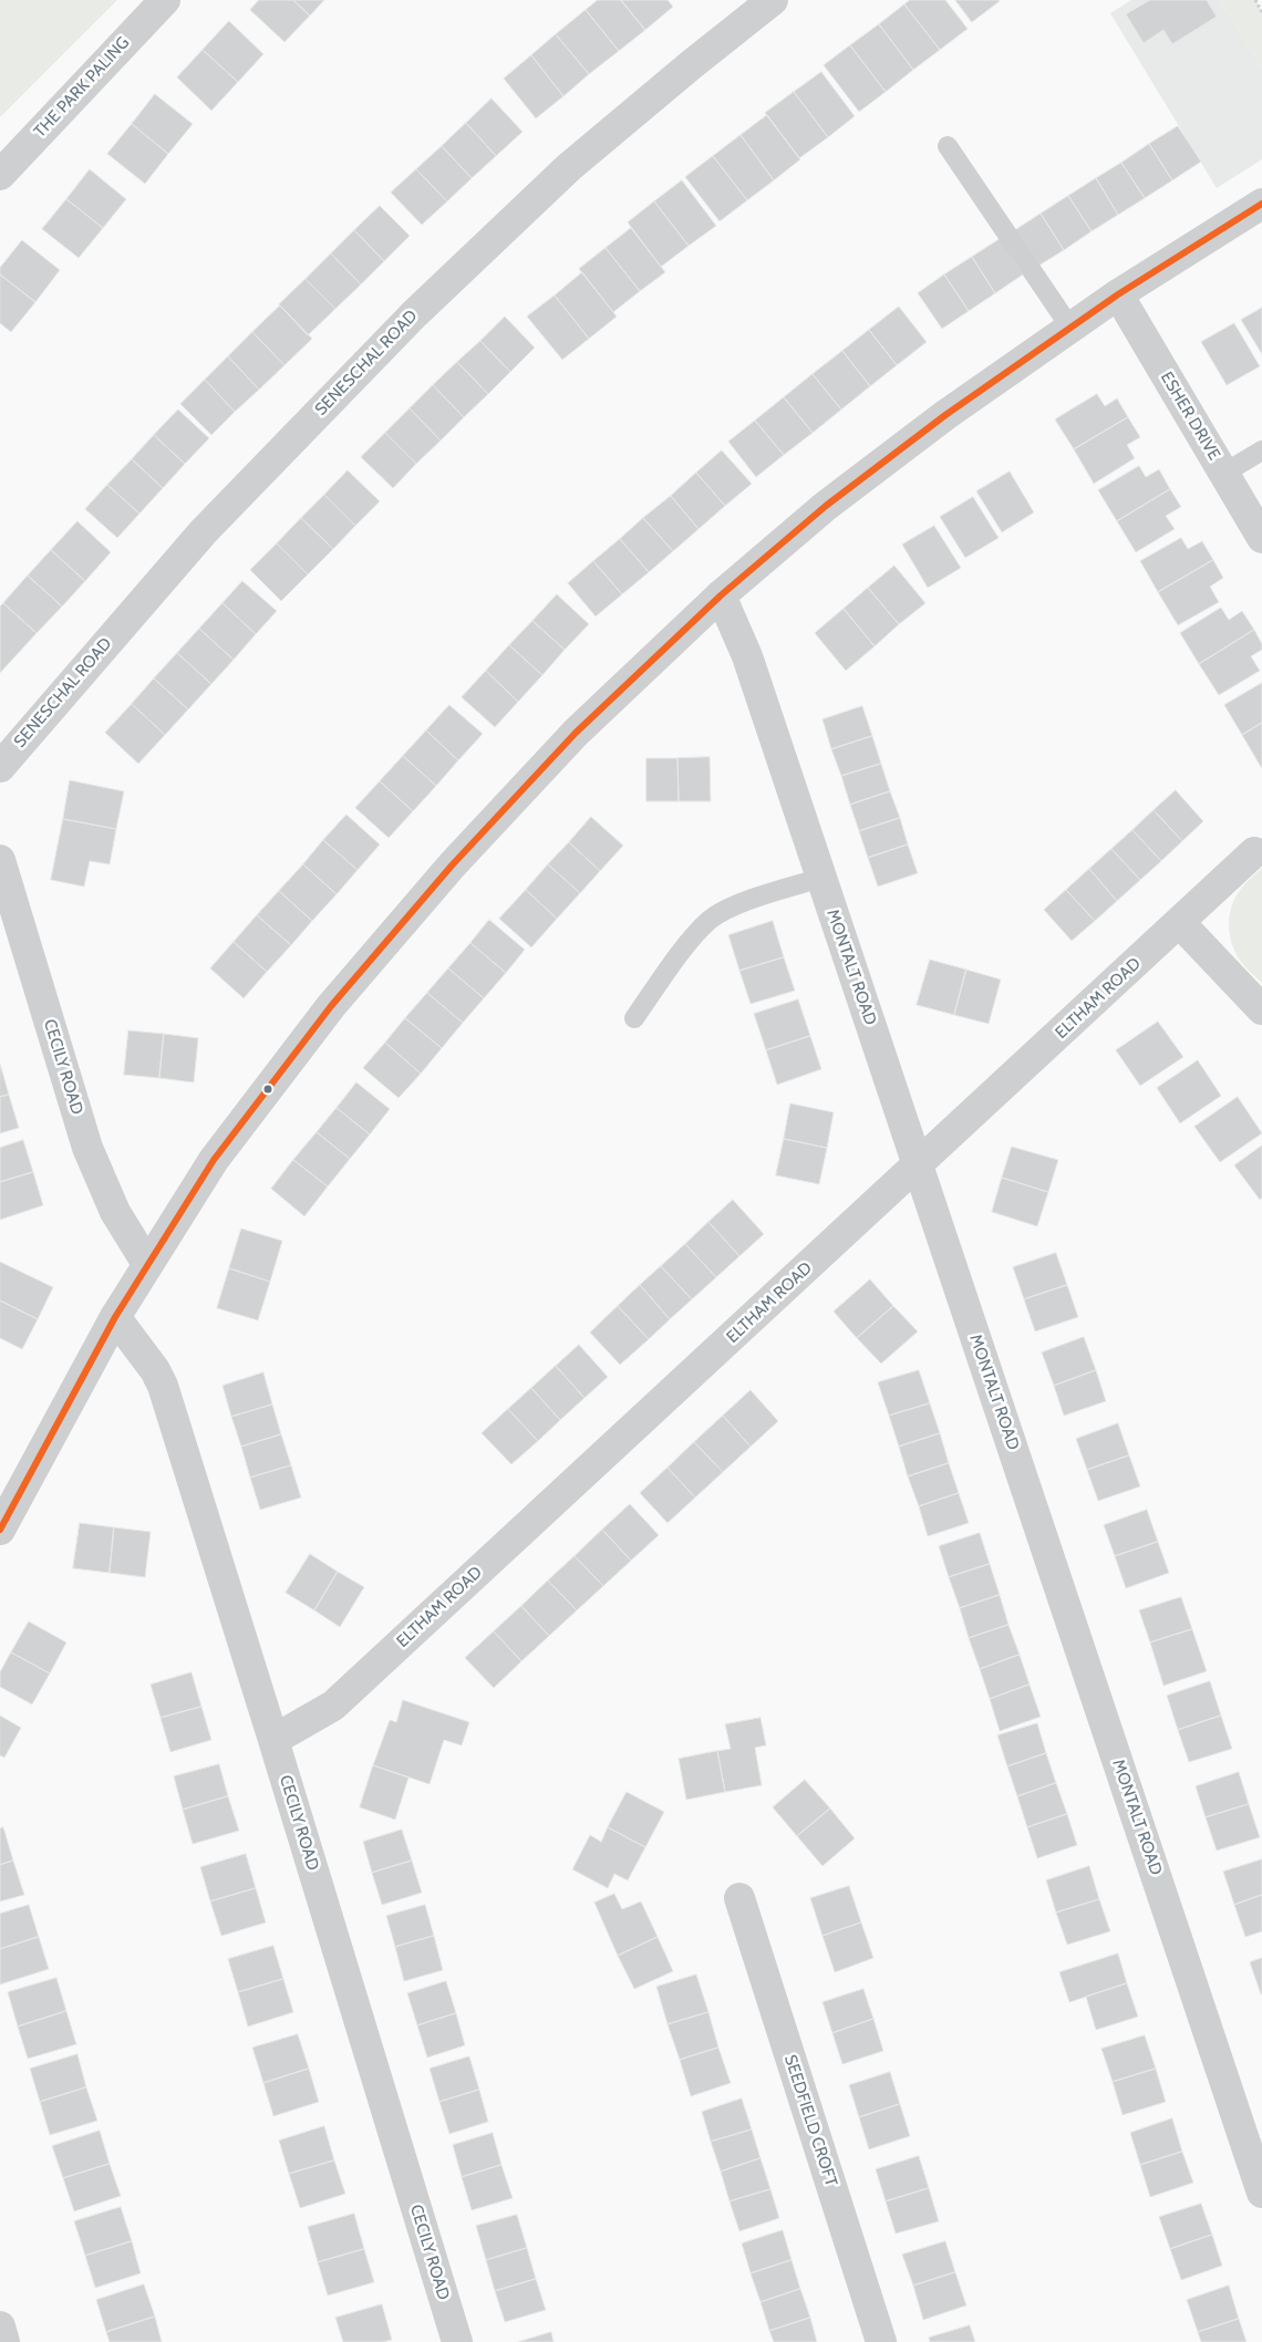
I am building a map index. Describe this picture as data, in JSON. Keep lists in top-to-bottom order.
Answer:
{
  "streets": {
    "street": [
      "THE PARK PALING",
      "SENESCHAL ROAD",
      "ESHER DRIVE",
      "MONTALT ROAD",
      "ELTHAM ROAD",
      "CECILY ROAD",
      "SEEDFIELD CROFT"
    ]
  },
  "crossings": [
    ["MONTALT ROAD", "ELTHAM ROAD"],
    ["ELTHAM ROAD", "CECILY ROAD"]
  ]
}
